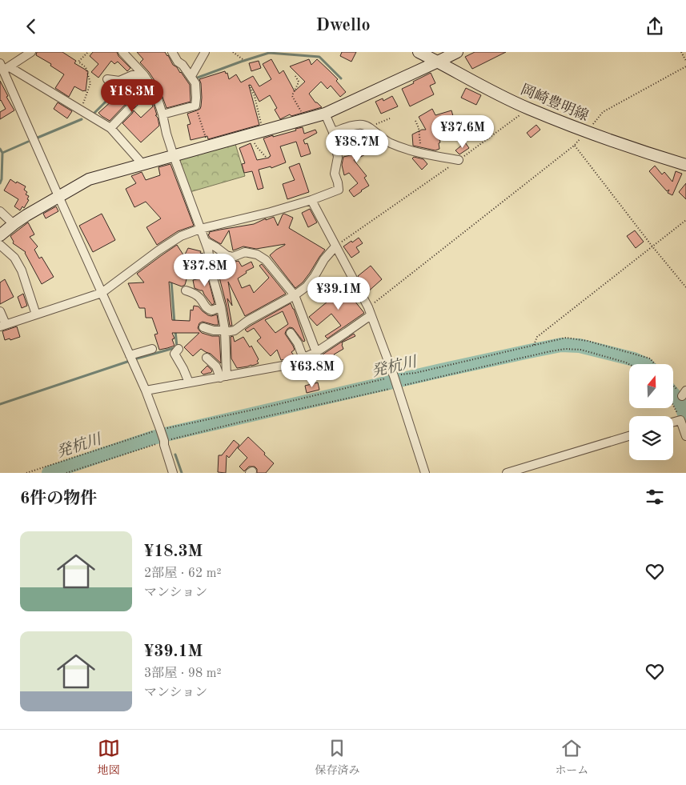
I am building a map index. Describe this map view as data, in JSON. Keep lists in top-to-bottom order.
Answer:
{
  "streets": {
    "street": ["岡崎豊明線"]
  },
  "water": ["発杭川"],
  "north": "top",
  "page": {
    "header": "Dwello",
    "price": [
      "¥18.3M",
      "¥37.6M",
      "¥38.7M",
      "¥37.8M",
      "¥39.1M",
      "¥63.8M"
    ],
    "heading": "6件の物件",
    "list": [
      {
        "name": "¥18.3M",
        "note": "2部屋 · 62 m² · マンション"
      },
      {
        "name": "¥39.1M",
        "note": "3部屋 · 98 m² · マンション"
      }
    ],
    "tabs": ["地図", "保存済み", "ホーム"]
  }
}
